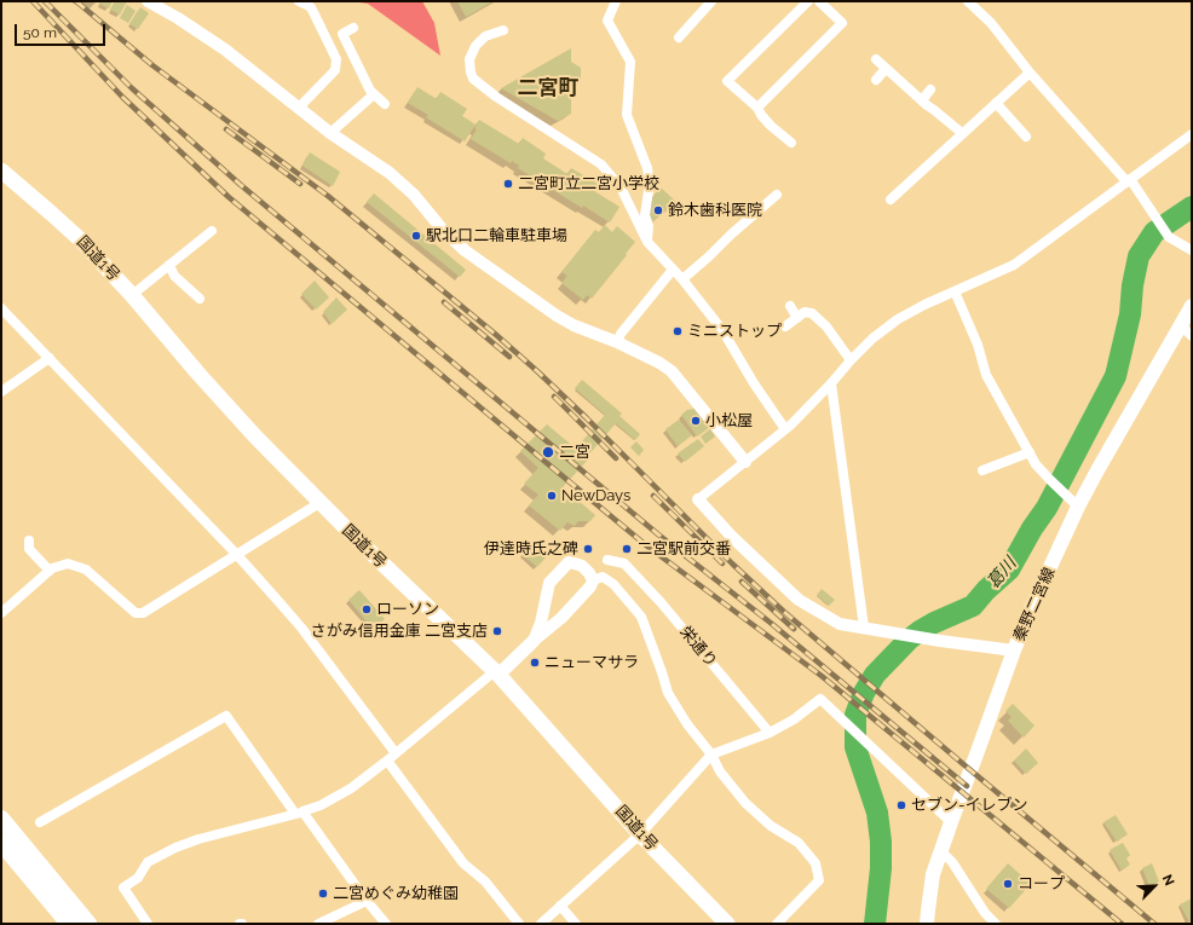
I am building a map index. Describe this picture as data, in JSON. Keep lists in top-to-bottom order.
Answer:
{
  "streets": {
    "highway": ["国道1号"],
    "main road": ["秦野二宮線"],
    "street": ["栄通り"]
  },
  "districts": ["二宮町"],
  "water": ["葛川"],
  "places": [
    "二宮町立二宮小学校",
    "鈴木歯科医院",
    "駅北口二輪車駐車場",
    "ミニストップ",
    "小松屋",
    "二宮",
    "NewDays",
    "伊達時氏之碑",
    "二宮駅前交番",
    "ローソン",
    "さがみ信用金庫 二宮支店",
    "ニューマサラ",
    "セブン-イレブン",
    "コープ",
    "二宮めぐみ幼稚園"
  ],
  "scale_bar": "50 m",
  "north": "top right"
}
